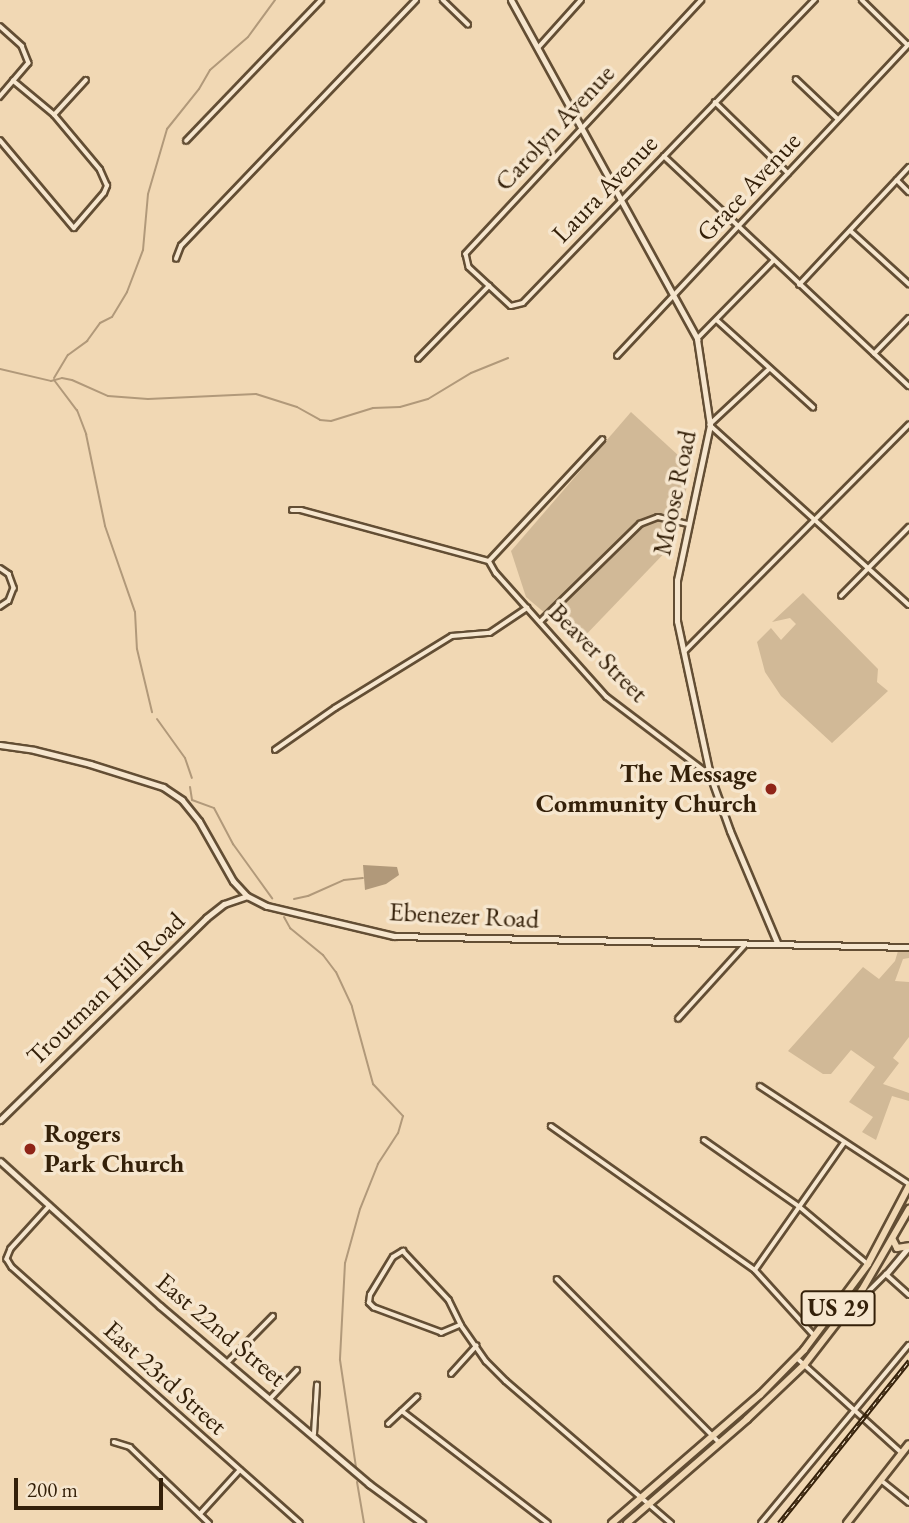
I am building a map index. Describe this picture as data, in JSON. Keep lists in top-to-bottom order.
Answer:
{
  "streets": {
    "main road": ["US 29"],
    "street": [
      "Carolyn Avenue",
      "Grace Avenue",
      "Laura Avenue",
      "Moose Road",
      "Beaver Street",
      "Ebenezer Road",
      "Troutman Hill Road",
      "East 22nd Street",
      "East 23rd Street"
    ]
  },
  "crossings": [
    ["Carolyn Avenue", "Laura Avenue"],
    ["Carolyn Avenue", "Moose Road"],
    ["Grace Avenue", "Moose Road"],
    ["Laura Avenue", "Moose Road"],
    ["Moose Road", "Beaver Street"],
    ["Moose Road", "Ebenezer Road"],
    ["Ebenezer Road", "Troutman Hill Road"],
    ["East 22nd Street", "East 23rd Street"]
  ],
  "places": ["The Message Community Church", "Rogers Park Church"],
  "scale_bar": "200 m"
}
